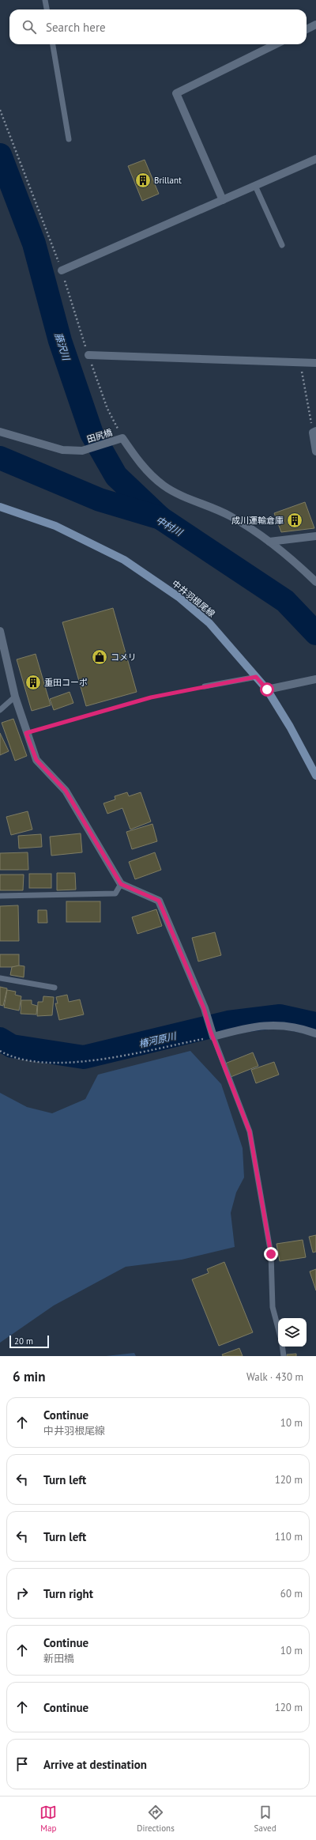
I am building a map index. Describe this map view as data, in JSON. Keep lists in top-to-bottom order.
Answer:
{
  "streets": {
    "main road": ["中井羽根尾線"],
    "street": ["田尻橋"]
  },
  "water": ["藤沢川", "中村川", "椿河原川"],
  "places": {
    "building": ["Brillant", "成川運輸倉庫", "重田コーポ"],
    "shop": ["コメリ"]
  },
  "scale_bar": "20 m",
  "page": {
    "search": "Search here",
    "scale": "20 m",
    "heading": ["6 min", "Walk · 430 m"],
    "list": [
      ["Continue", "中井羽根尾線", "10 m"],
      ["Turn left", "120 m"],
      ["Turn left", "110 m"],
      ["Turn right", "60 m"],
      ["Continue", "新田橋", "10 m"],
      ["Continue", "120 m"],
      "Arrive at destination"
    ],
    "nav": ["Map", "Directions", "Saved"]
  }
}
